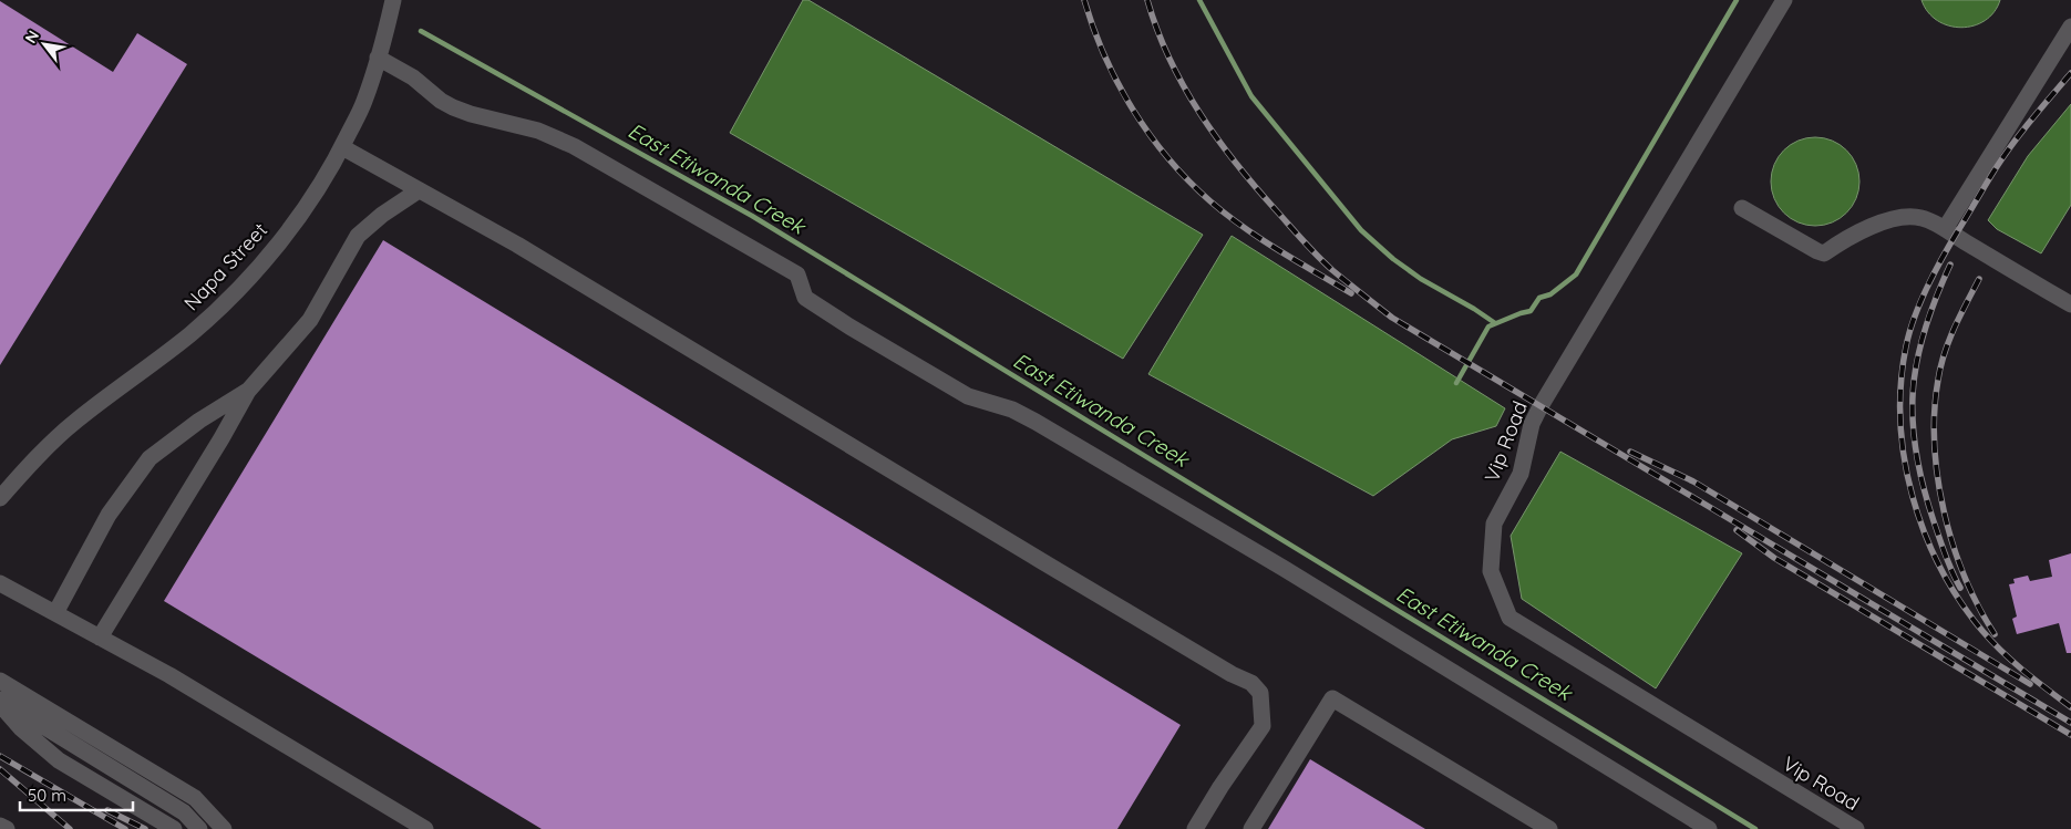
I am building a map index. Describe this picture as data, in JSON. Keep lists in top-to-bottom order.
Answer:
{
  "streets": {
    "street": ["Napa Street", "Vip Road"]
  },
  "water": ["East Etiwanda Creek"],
  "scale_bar": "50 m",
  "north": "top left"
}
